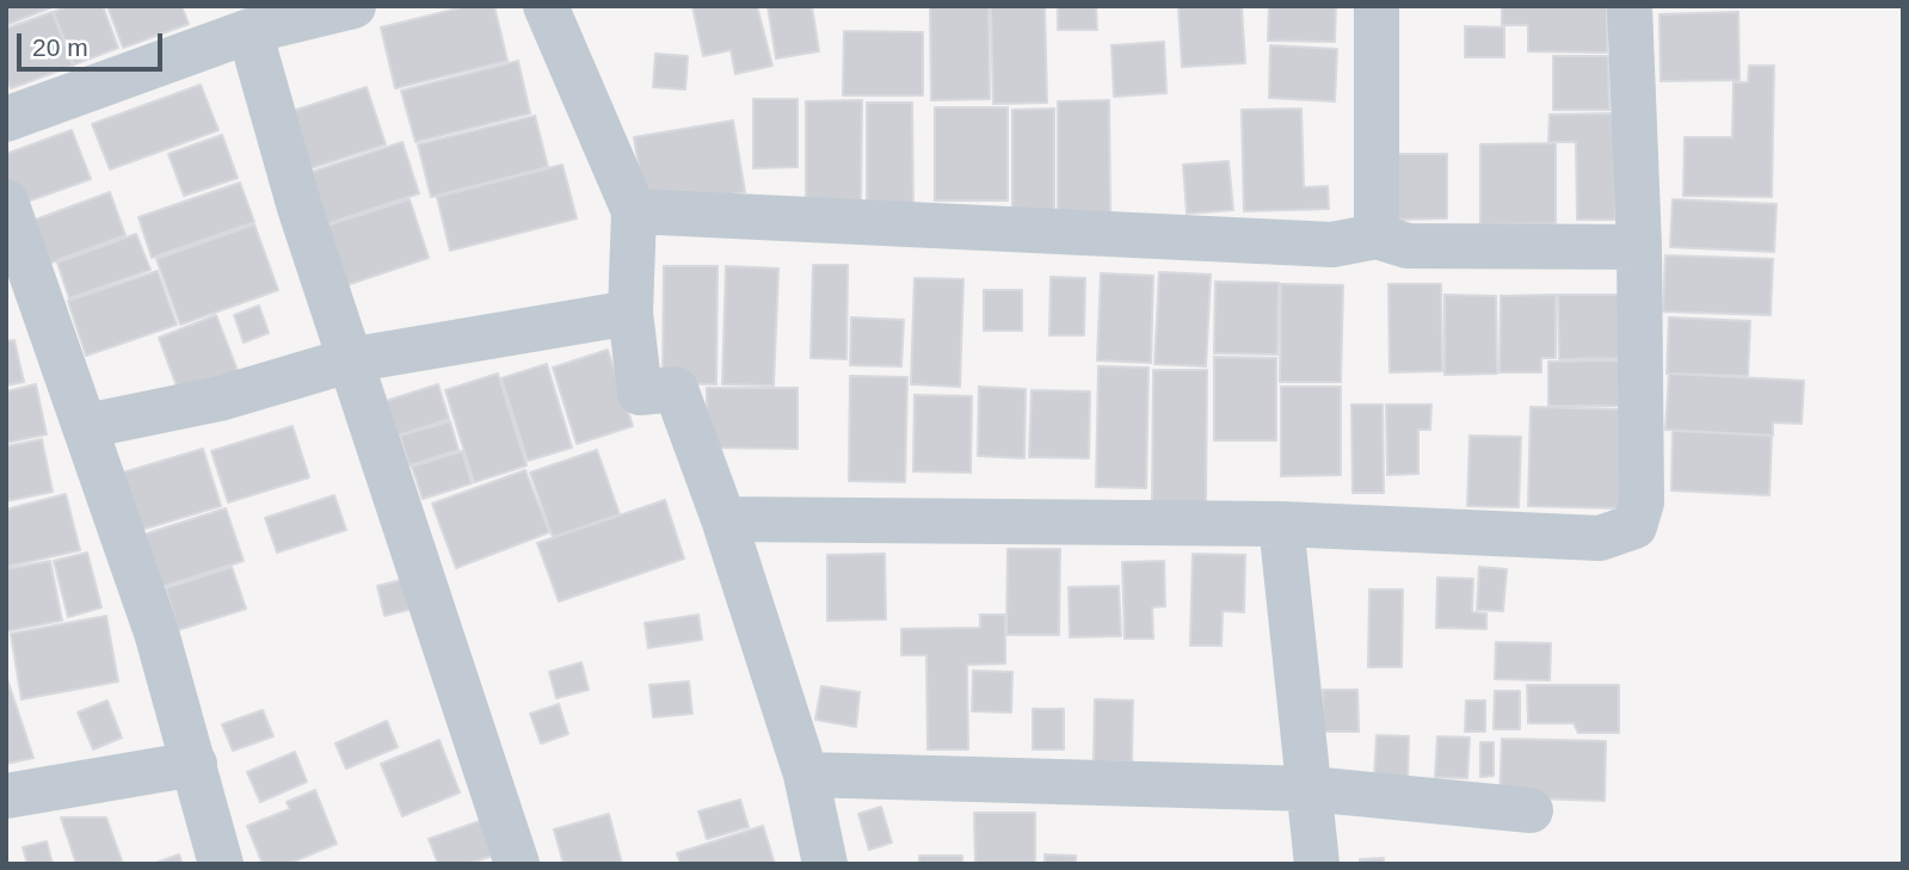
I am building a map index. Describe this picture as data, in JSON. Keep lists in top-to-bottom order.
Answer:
{
  "scale_bar": "20 m"
}
